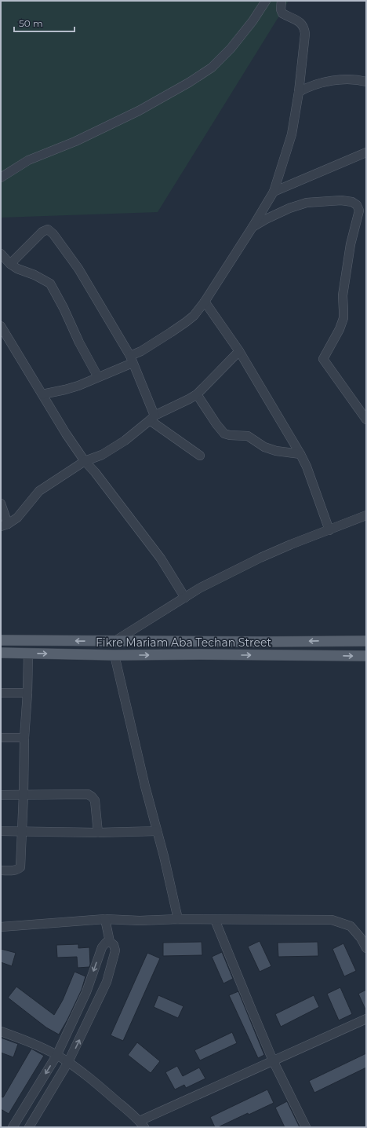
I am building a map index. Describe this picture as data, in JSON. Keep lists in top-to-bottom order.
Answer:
{
  "streets": {
    "main road": ["Fikre Mariam Aba Techan Street"]
  },
  "scale_bar": "50 m"
}
